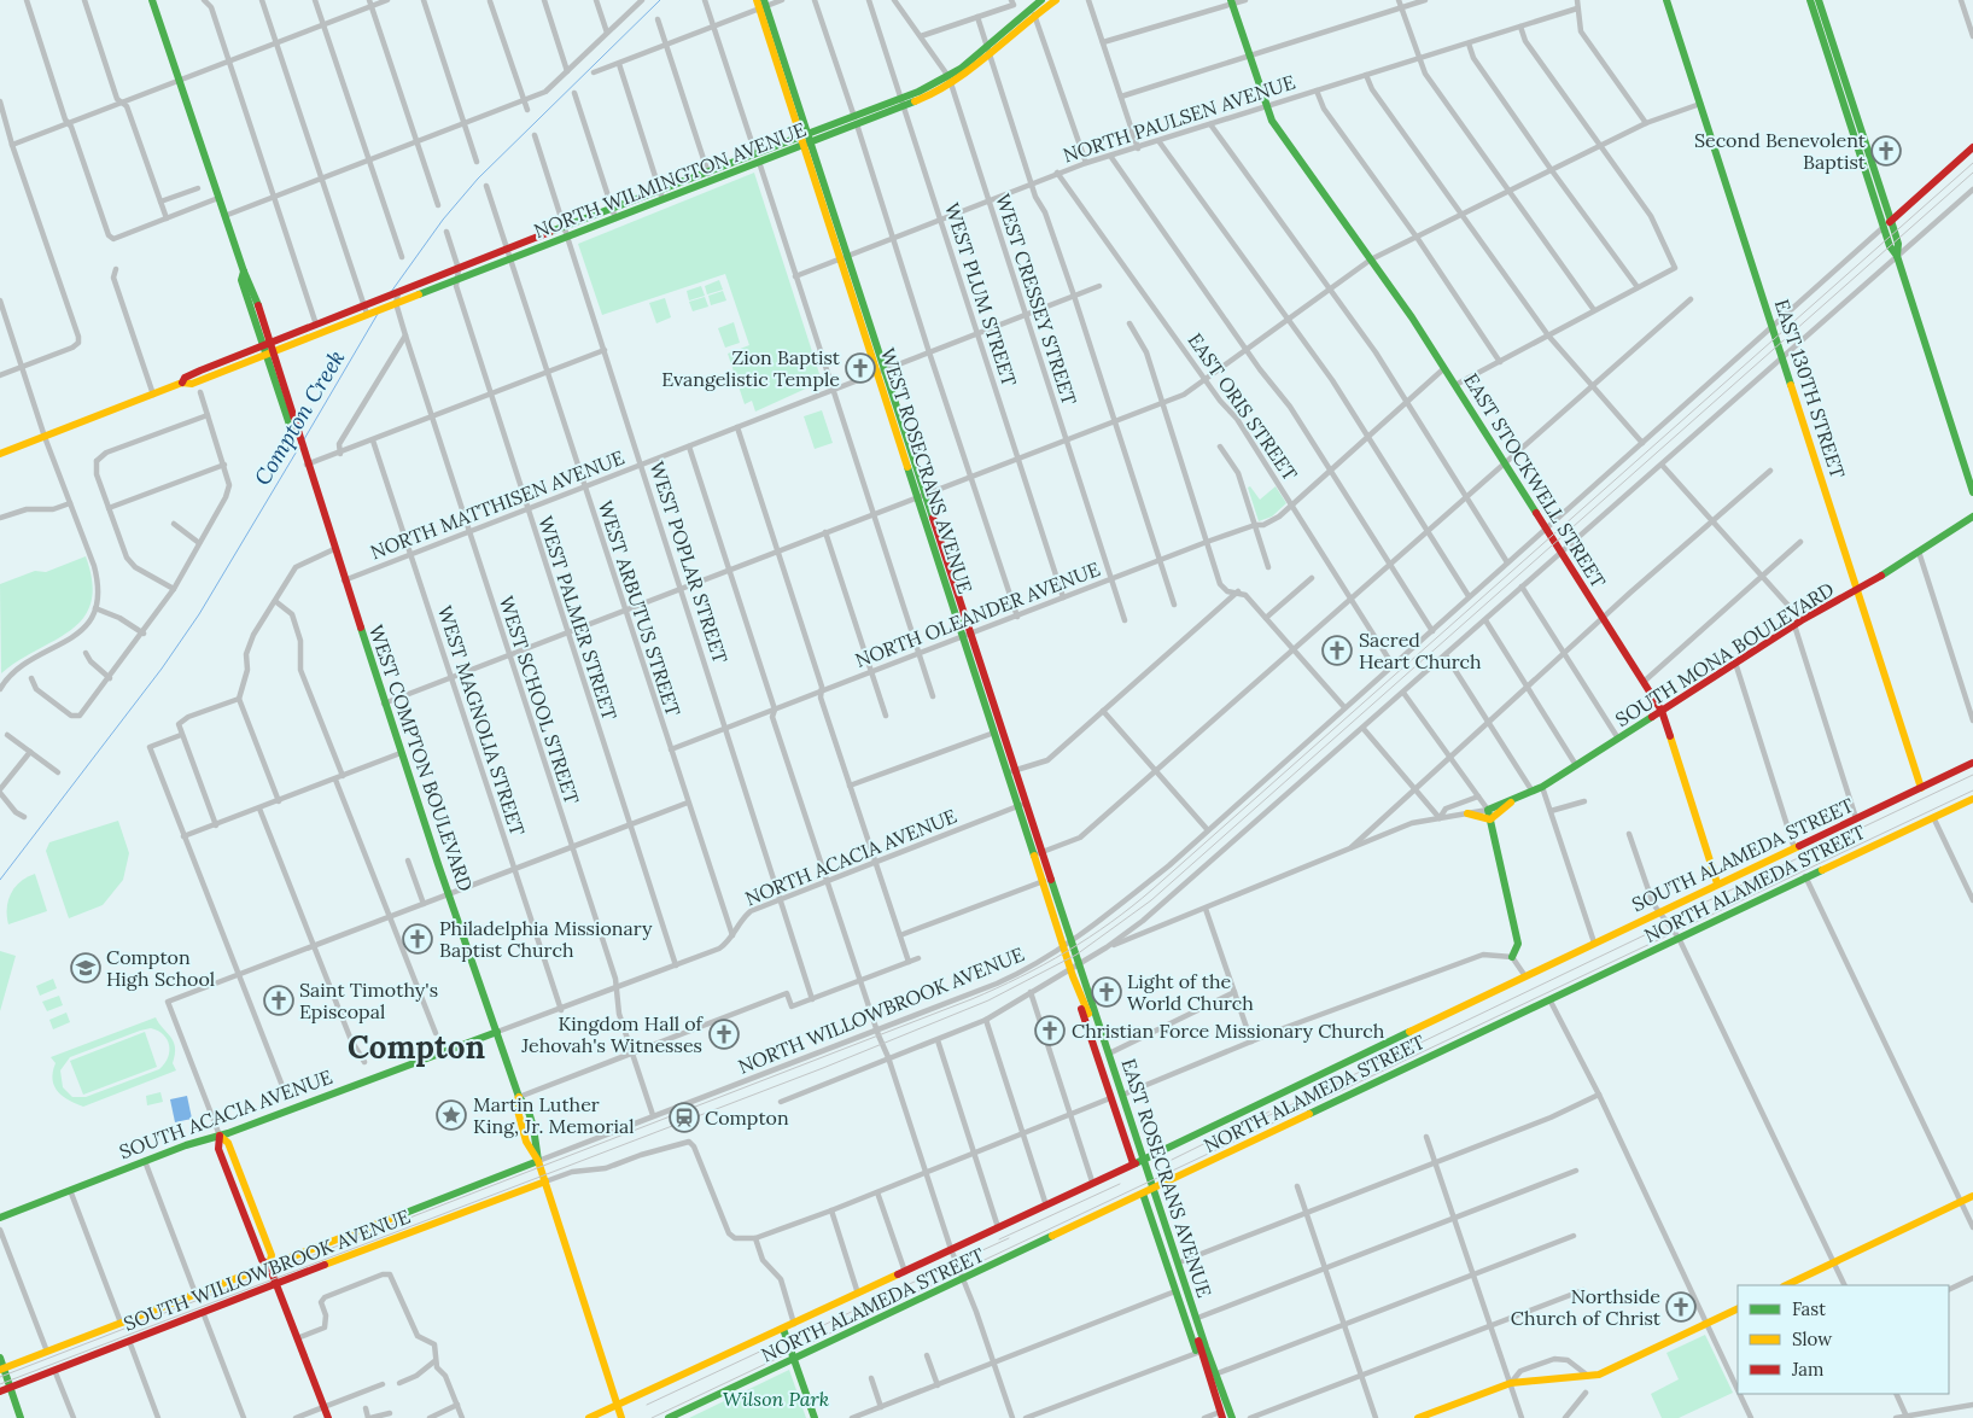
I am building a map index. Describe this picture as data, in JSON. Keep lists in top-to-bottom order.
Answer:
{
  "streets": {
    "main road": [
      "NORTH WILMINGTON AVENUE",
      "EAST 130TH STREET",
      "WEST ROSECRANS AVENUE",
      "EAST STOCKWELL STREET",
      "SOUTH MONA BOULEVARD",
      "WEST COMPTON BOULEVARD",
      "SOUTH ALAMEDA STREET",
      "NORTH ALAMEDA STREET",
      "SOUTH ACACIA AVENUE",
      "EAST ROSECRANS AVENUE",
      "SOUTH WILLOWBROOK AVENUE"
    ],
    "street": [
      "NORTH PAULSEN AVENUE",
      "WEST PLUM STREET",
      "WEST CRESSEY STREET",
      "EAST ORIS STREET",
      "NORTH MATTHISEN AVENUE",
      "WEST POPLAR STREET",
      "WEST ARBUTUS STREET",
      "NORTH OLEANDER AVENUE",
      "WEST PALMER STREET",
      "WEST SCHOOL STREET",
      "WEST MAGNOLIA STREET",
      "NORTH ACACIA AVENUE",
      "NORTH WILLOWBROOK AVENUE"
    ]
  },
  "crossings": [
    ["NORTH PAULSEN AVENUE", "WEST PLUM STREET"],
    ["NORTH PAULSEN AVENUE", "WEST CRESSEY STREET"],
    ["NORTH PAULSEN AVENUE", "EAST ORIS STREET"],
    ["NORTH PAULSEN AVENUE", "WEST ROSECRANS AVENUE"],
    ["NORTH PAULSEN AVENUE", "EAST STOCKWELL STREET"],
    ["NORTH WILMINGTON AVENUE", "WEST PLUM STREET"],
    ["NORTH WILMINGTON AVENUE", "WEST CRESSEY STREET"],
    ["NORTH WILMINGTON AVENUE", "WEST ROSECRANS AVENUE"],
    ["NORTH WILMINGTON AVENUE", "WEST POPLAR STREET"],
    ["NORTH WILMINGTON AVENUE", "WEST ARBUTUS STREET"],
    ["NORTH WILMINGTON AVENUE", "WEST PALMER STREET"],
    ["NORTH WILMINGTON AVENUE", "WEST SCHOOL STREET"],
    ["NORTH WILMINGTON AVENUE", "WEST COMPTON BOULEVARD"],
    ["WEST PLUM STREET", "NORTH MATTHISEN AVENUE"],
    ["WEST PLUM STREET", "NORTH OLEANDER AVENUE"],
    ["WEST CRESSEY STREET", "NORTH MATTHISEN AVENUE"],
    ["WEST CRESSEY STREET", "NORTH OLEANDER AVENUE"],
    ["EAST 130TH STREET", "SOUTH MONA BOULEVARD"],
    ["EAST 130TH STREET", "SOUTH ALAMEDA STREET"],
    ["EAST ORIS STREET", "NORTH OLEANDER AVENUE"],
    ["EAST ORIS STREET", "NORTH WILLOWBROOK AVENUE"],
    ["WEST ROSECRANS AVENUE", "NORTH MATTHISEN AVENUE"],
    ["WEST ROSECRANS AVENUE", "NORTH OLEANDER AVENUE"],
    ["WEST ROSECRANS AVENUE", "NORTH ACACIA AVENUE"],
    ["WEST ROSECRANS AVENUE", "NORTH WILLOWBROOK AVENUE"],
    ["WEST ROSECRANS AVENUE", "EAST ROSECRANS AVENUE"],
    ["EAST STOCKWELL STREET", "NORTH OLEANDER AVENUE"],
    ["EAST STOCKWELL STREET", "SOUTH MONA BOULEVARD"],
    ["EAST STOCKWELL STREET", "SOUTH ALAMEDA STREET"],
    ["NORTH MATTHISEN AVENUE", "WEST POPLAR STREET"],
    ["NORTH MATTHISEN AVENUE", "WEST ARBUTUS STREET"],
    ["NORTH MATTHISEN AVENUE", "WEST PALMER STREET"],
    ["NORTH MATTHISEN AVENUE", "WEST SCHOOL STREET"],
    ["NORTH MATTHISEN AVENUE", "WEST MAGNOLIA STREET"],
    ["NORTH MATTHISEN AVENUE", "WEST COMPTON BOULEVARD"],
    ["WEST POPLAR STREET", "NORTH OLEANDER AVENUE"],
    ["WEST POPLAR STREET", "NORTH ACACIA AVENUE"],
    ["WEST ARBUTUS STREET", "NORTH OLEANDER AVENUE"],
    ["WEST ARBUTUS STREET", "NORTH ACACIA AVENUE"],
    ["WEST PALMER STREET", "NORTH ACACIA AVENUE"],
    ["WEST SCHOOL STREET", "NORTH ACACIA AVENUE"],
    ["WEST SCHOOL STREET", "NORTH WILLOWBROOK AVENUE"],
    ["WEST MAGNOLIA STREET", "NORTH ACACIA AVENUE"],
    ["WEST COMPTON BOULEVARD", "NORTH ACACIA AVENUE"],
    ["WEST COMPTON BOULEVARD", "NORTH WILLOWBROOK AVENUE"],
    ["WEST COMPTON BOULEVARD", "SOUTH ACACIA AVENUE"],
    ["WEST COMPTON BOULEVARD", "SOUTH WILLOWBROOK AVENUE"],
    ["SOUTH ALAMEDA STREET", "NORTH ALAMEDA STREET"],
    ["NORTH ACACIA AVENUE", "SOUTH ACACIA AVENUE"],
    ["NORTH WILLOWBROOK AVENUE", "EAST ROSECRANS AVENUE"],
    ["NORTH WILLOWBROOK AVENUE", "SOUTH WILLOWBROOK AVENUE"]
  ],
  "districts": ["Compton"],
  "water": ["Compton Creek"],
  "parks": ["Wilson Park"],
  "places": {
    "church": [
      "Second Benevolent Baptist",
      "Zion Baptist Evangelistic Temple",
      "Sacred Heart Church",
      "Philadelphia Missionary Baptist Church",
      "Light of the World Church",
      "Saint Timothy's Episcopal",
      "Christian Force Missionary Church",
      "Kingdom Hall of Jehovah's Witnesses",
      "Northside Church of Christ"
    ],
    "school or university": ["Compton High School"],
    "place": ["Martin Luther King, Jr. Memorial"],
    "station": ["Compton"]
  },
  "legend": ["Fast", "Slow", "Jam"]
}
